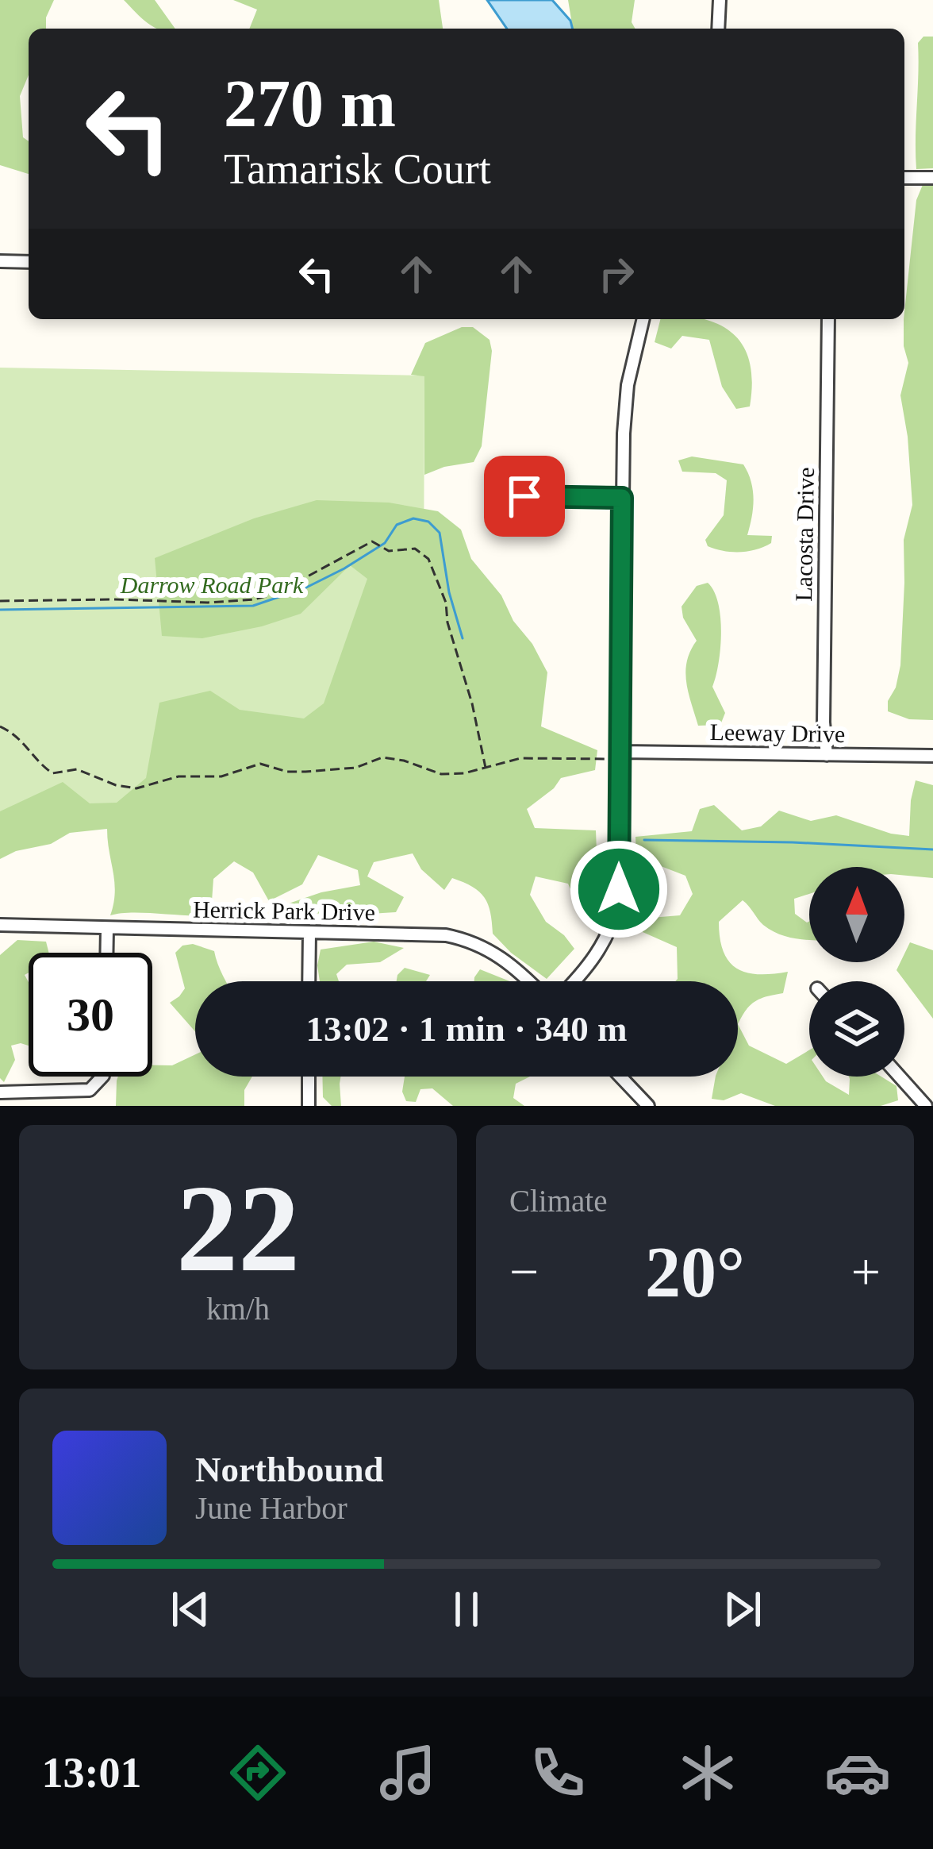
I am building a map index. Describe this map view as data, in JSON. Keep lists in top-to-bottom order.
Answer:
{
  "streets": {
    "street": ["Lacosta Drive", "Leeway Drive", "Herrick Park Drive"]
  },
  "crossings": [
    ["Lacosta Drive", "Leeway Drive"]
  ],
  "parks": ["Darrow Road Park"],
  "north": "top",
  "page": {
    "turn": ["270 m", "Tamarisk Court"],
    "limit": "30",
    "trip": "13:02 · 1 min · 340 m",
    "tile": [
      ["22", "km/h"],
      "Climate"
    ],
    "heat": ["−", "20°", "+"],
    "song": ["Northbound", "June Harbor"],
    "tabs": "13:01"
  }
}
